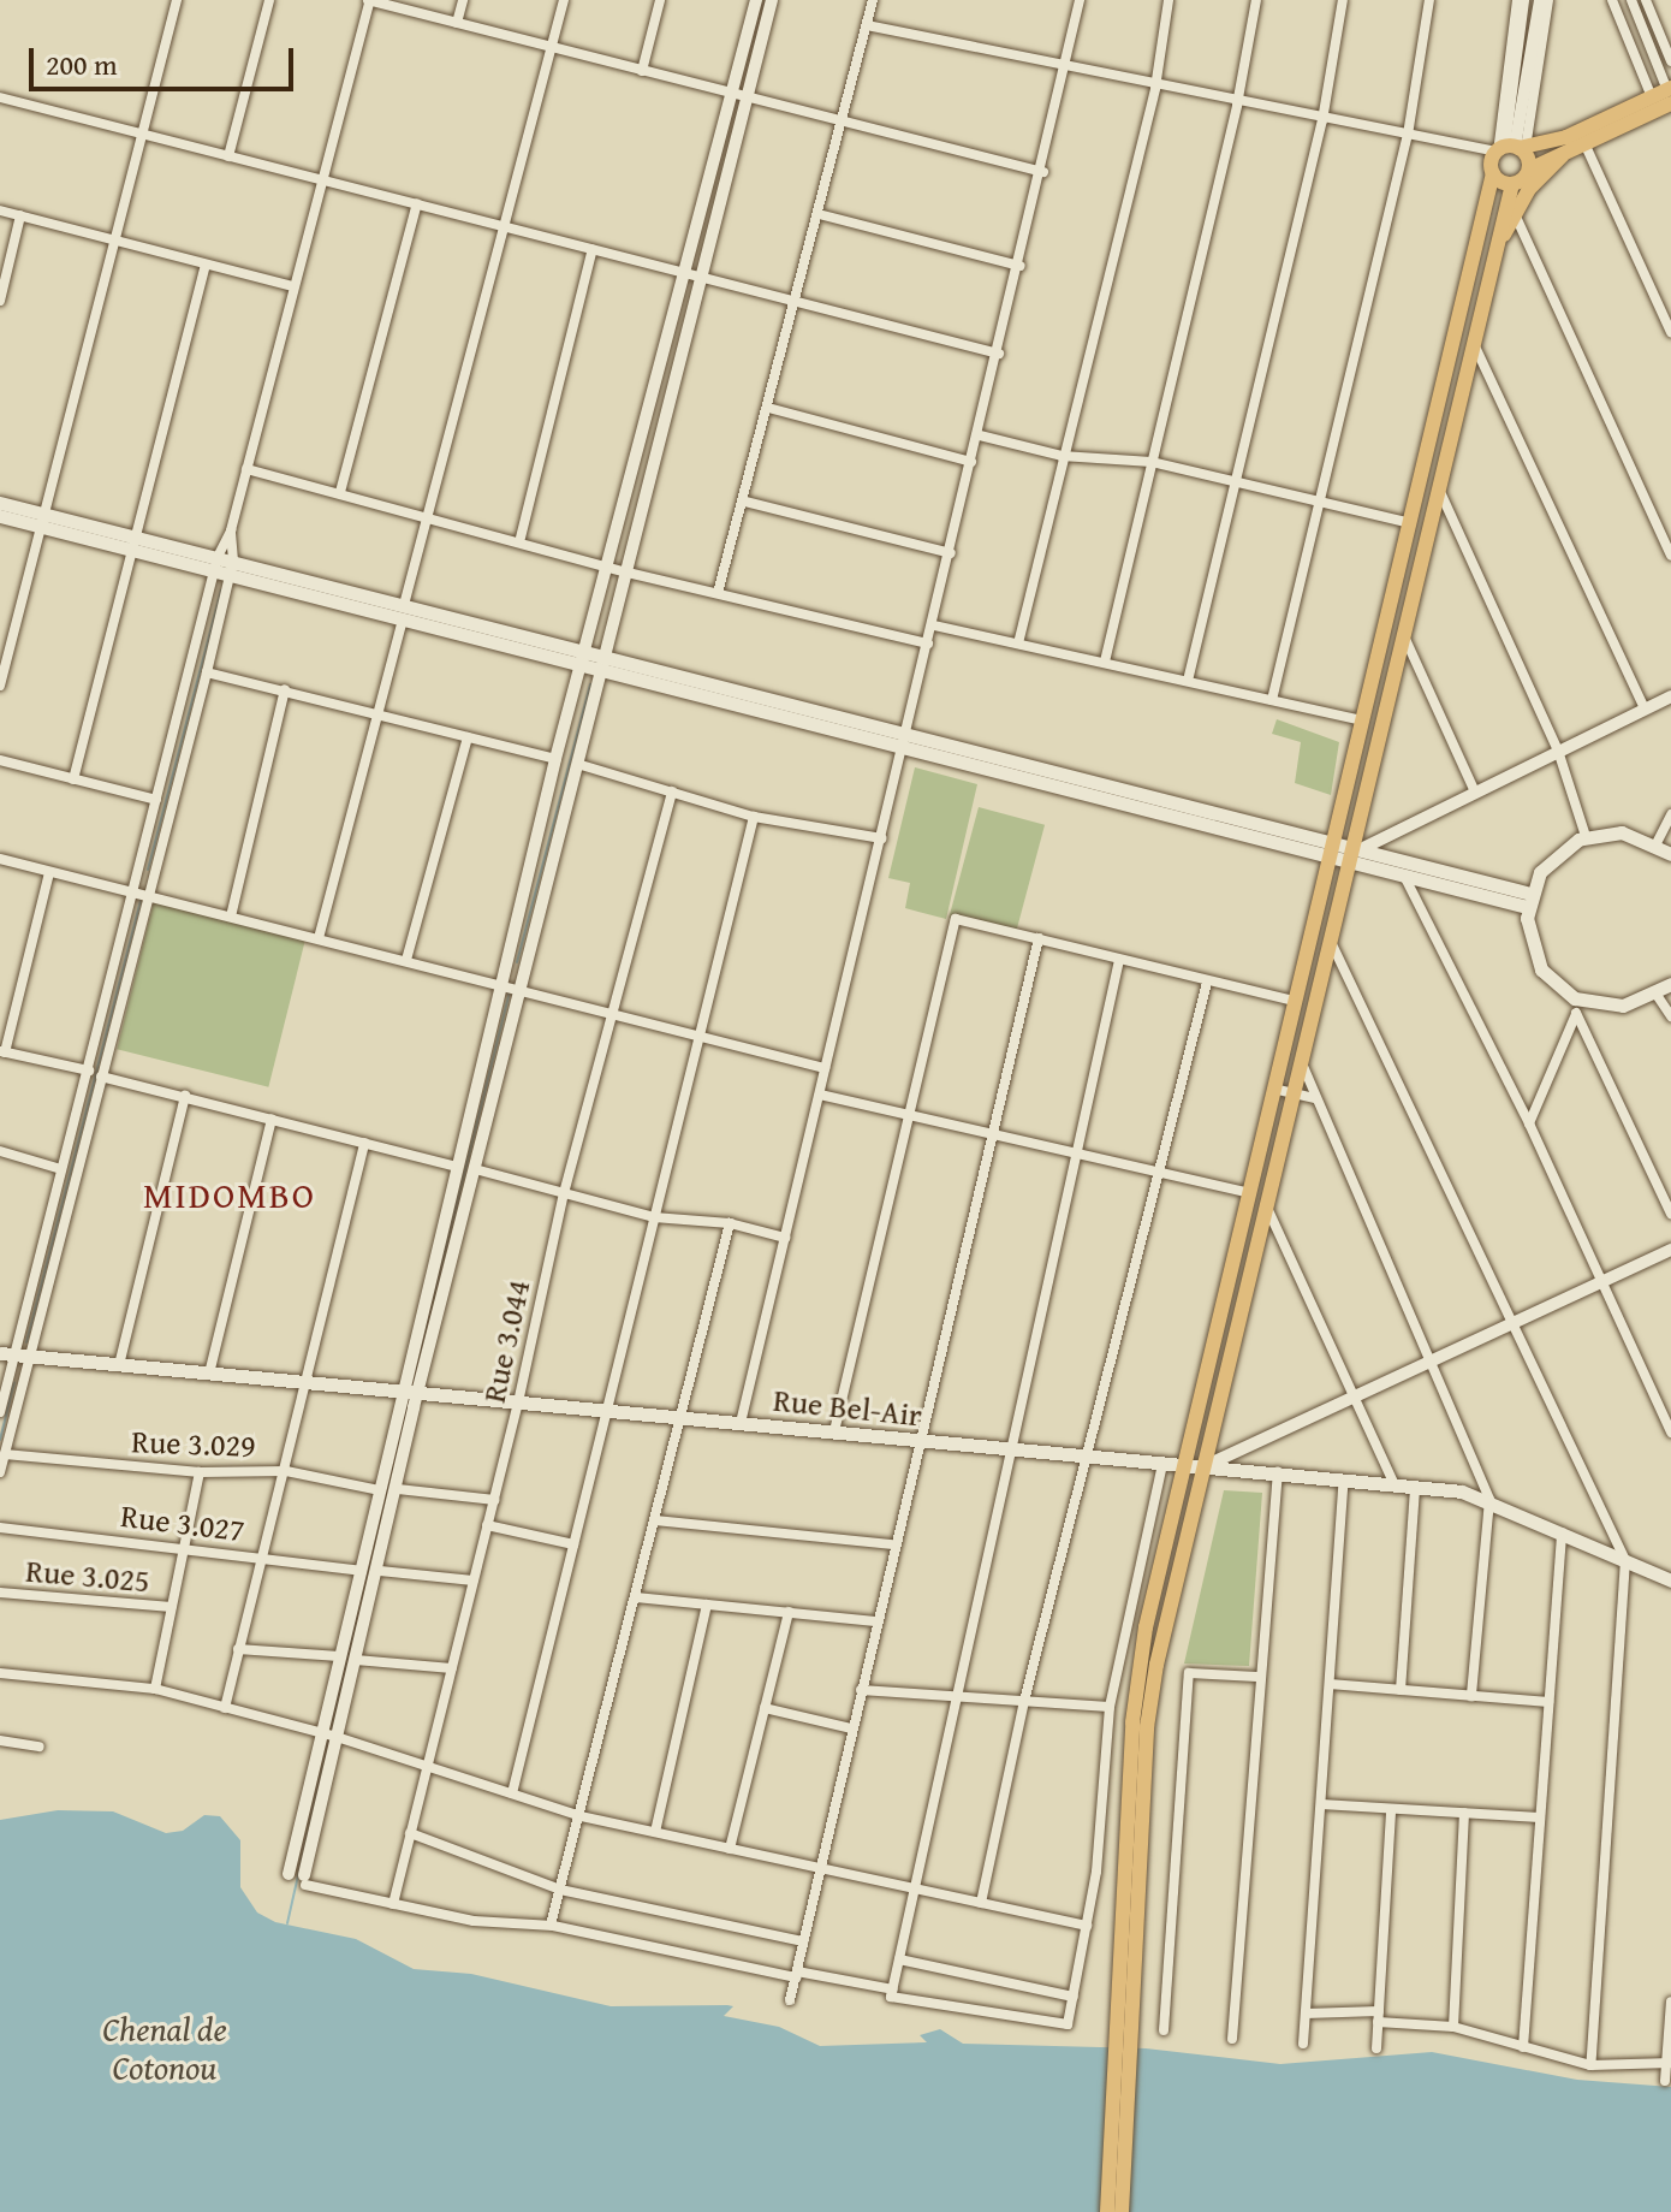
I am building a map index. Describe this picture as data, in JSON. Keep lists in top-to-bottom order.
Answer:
{
  "streets": {
    "main road": ["Rue Bel-Air"],
    "street": [
      "Rue 3.044",
      "Rue 3.029",
      "Rue 3.027",
      "Rue 3.025"
    ]
  },
  "crossings": [
    ["Rue 3.044", "Rue Bel-Air"]
  ],
  "districts": ["MIDOMBO"],
  "water": ["Chenal de Cotonou"],
  "scale_bar": "200 m"
}
